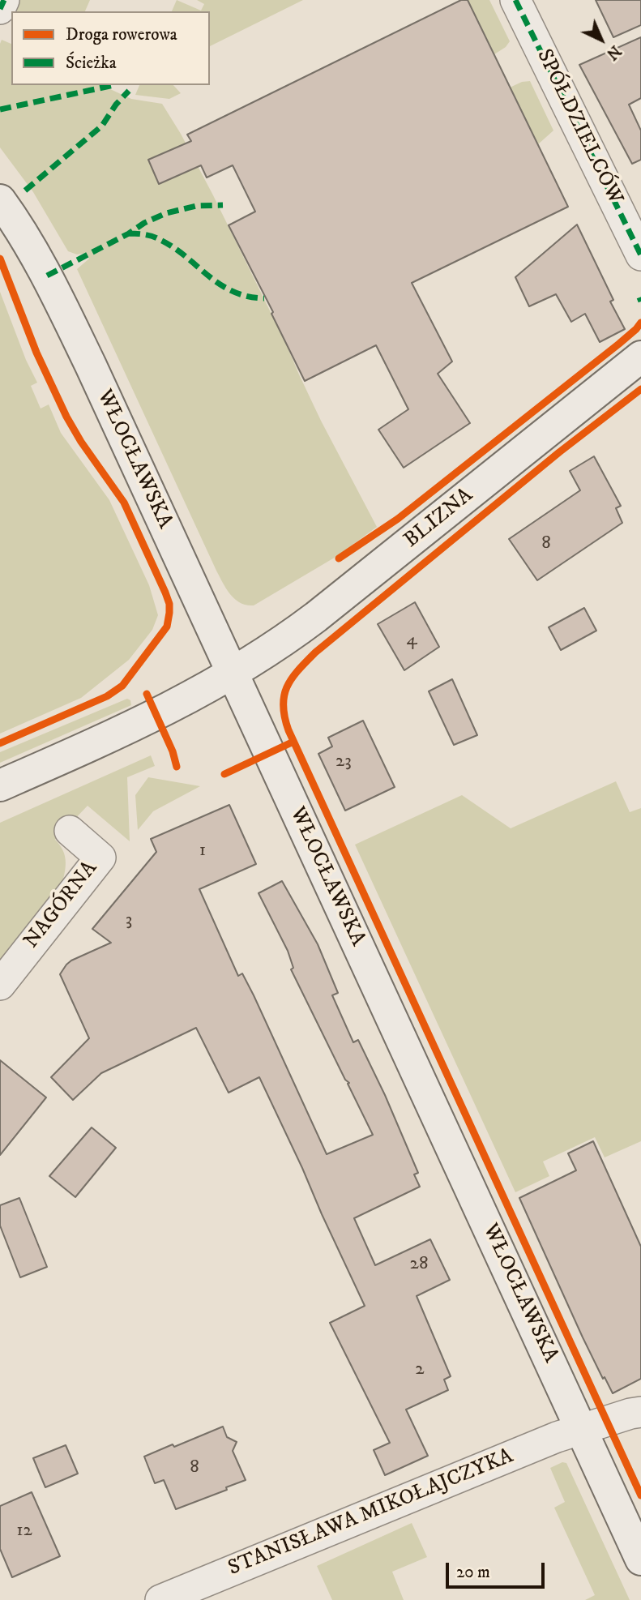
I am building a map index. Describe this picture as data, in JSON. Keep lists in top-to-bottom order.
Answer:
{
  "streets": {
    "street": [
      "SPÓŁDZIELCÓW",
      "WŁOCŁAWSKA",
      "BLIZNA",
      "NAGÓRNA",
      "STANISŁAWA MIKOŁAJCZYKA"
    ]
  },
  "crossings": [
    ["WŁOCŁAWSKA", "BLIZNA"],
    ["WŁOCŁAWSKA", "STANISŁAWA MIKOŁAJCZYKA"]
  ],
  "house_numbers": [
    "8",
    "4",
    "23",
    "1",
    "3",
    "28",
    "2",
    "8",
    "12"
  ],
  "legend": ["Droga rowerowa", "Ścieżka"],
  "scale_bar": "20 m",
  "north": "bottom right"
}
